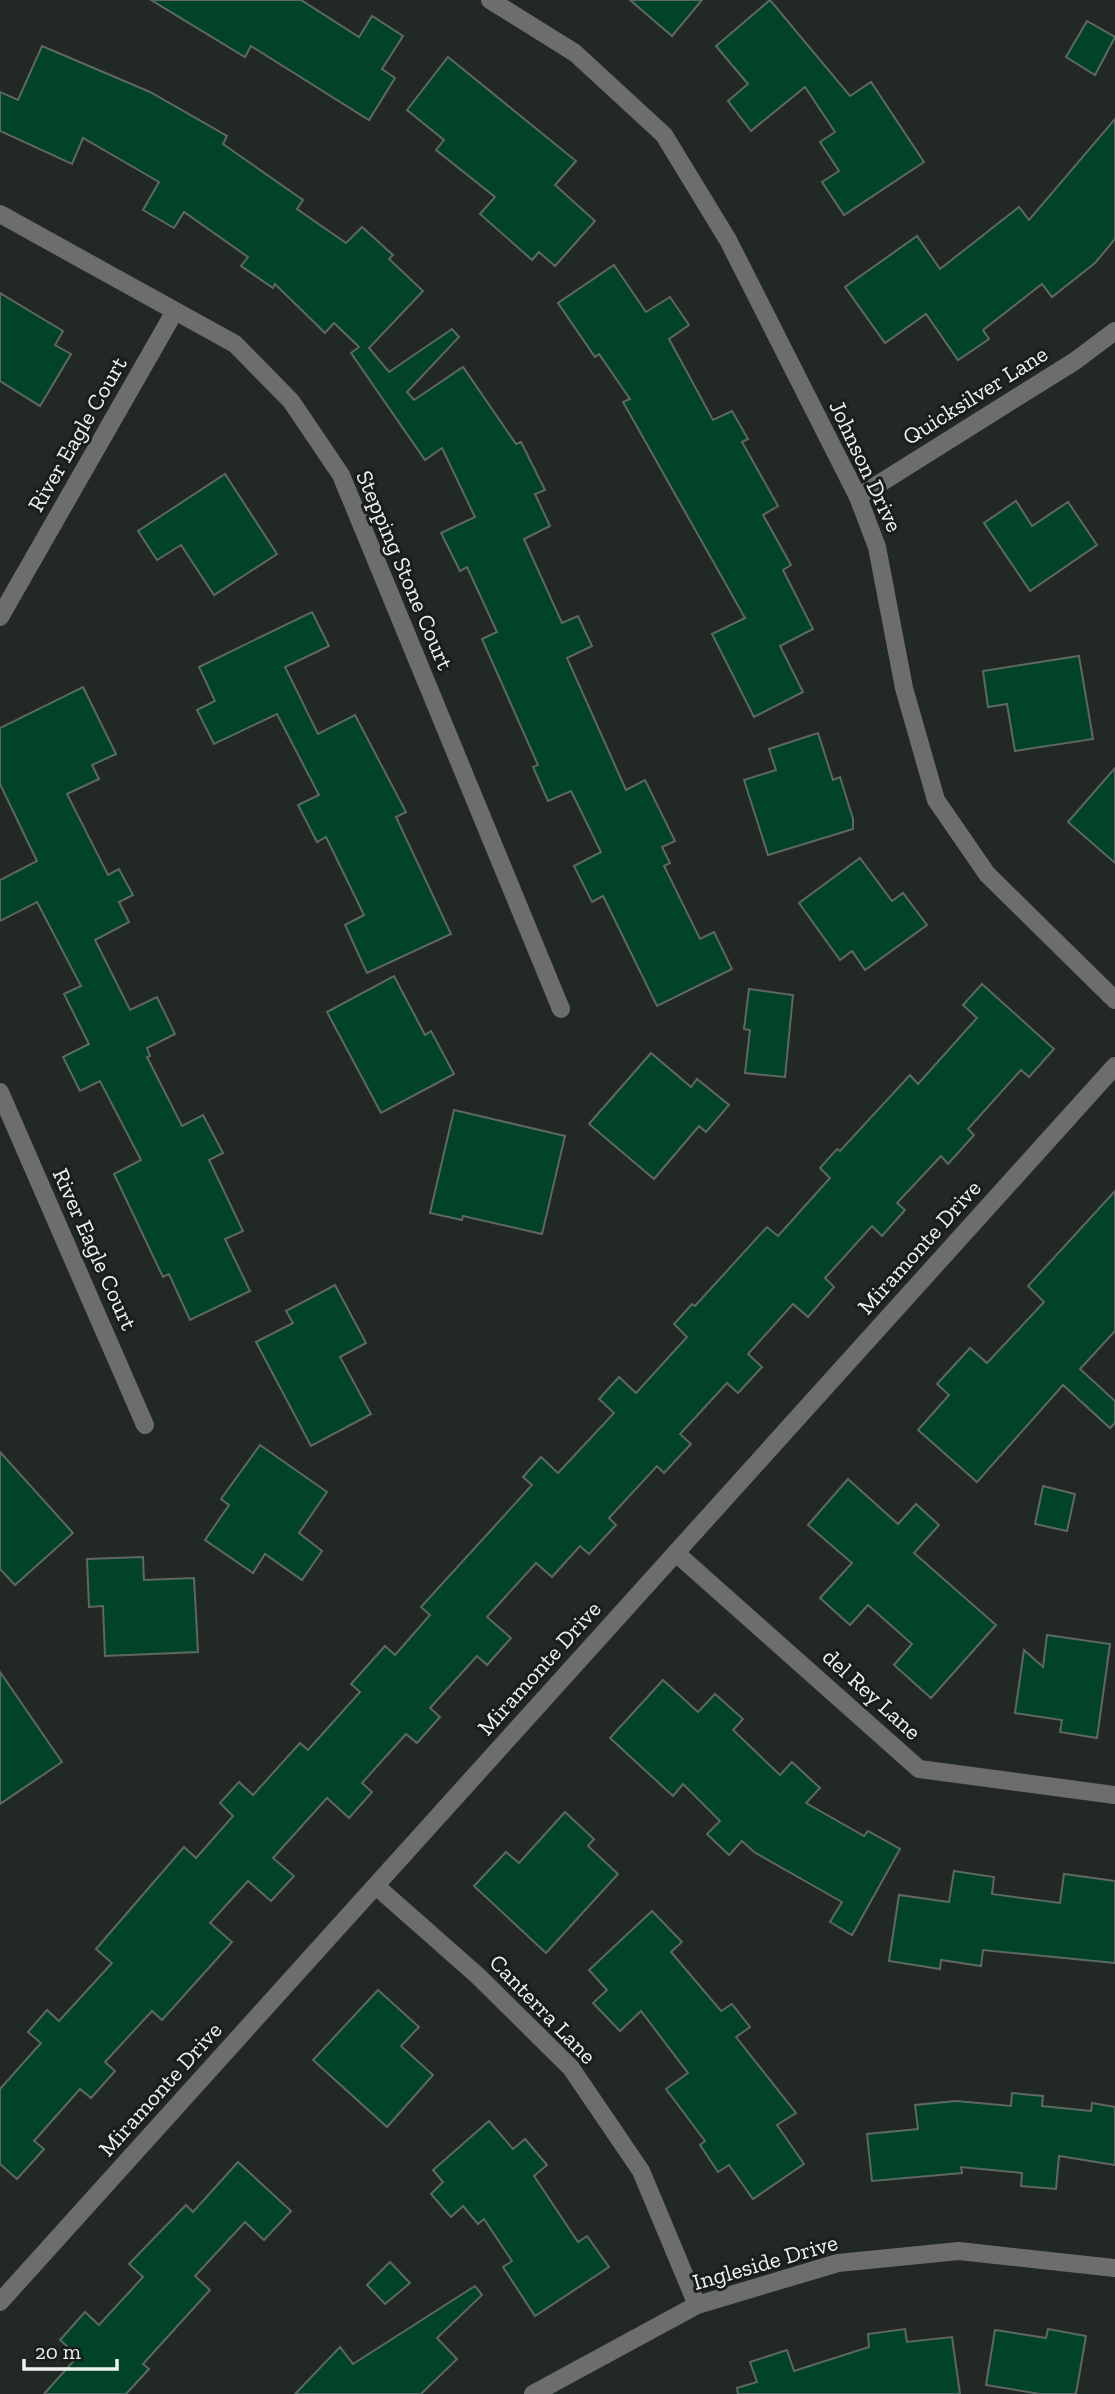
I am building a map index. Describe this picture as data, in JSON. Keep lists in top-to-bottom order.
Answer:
{
  "streets": {
    "street": [
      "Quicksilver Lane",
      "River Eagle Court",
      "Johnson Drive",
      "Stepping Stone Court",
      "Miramonte Drive",
      "del Rey Lane",
      "Canterra Lane",
      "Ingleside Drive"
    ]
  },
  "crossings": [
    ["Quicksilver Lane", "Johnson Drive"],
    ["River Eagle Court", "Stepping Stone Court"],
    ["Miramonte Drive", "del Rey Lane"],
    ["Miramonte Drive", "Canterra Lane"],
    ["Canterra Lane", "Ingleside Drive"]
  ],
  "scale_bar": "20 m"
}
